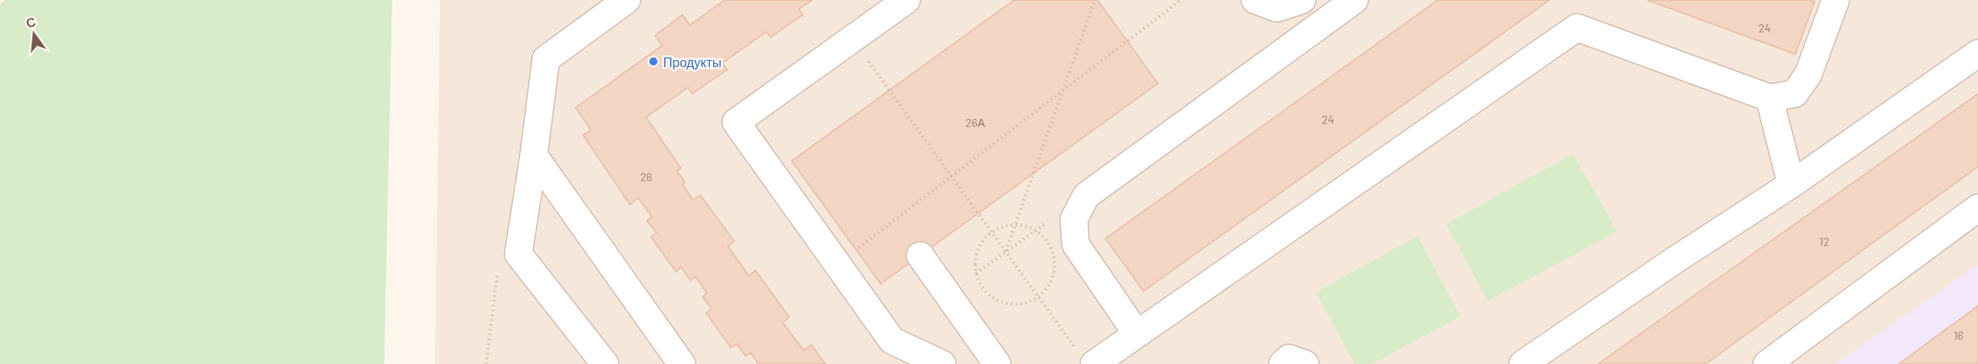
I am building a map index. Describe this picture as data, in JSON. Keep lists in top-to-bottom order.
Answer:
{
  "places": ["Продукты"],
  "house_numbers": [
    "24",
    "24",
    "26А",
    "26",
    "12",
    "16"
  ],
  "north": "top"
}
